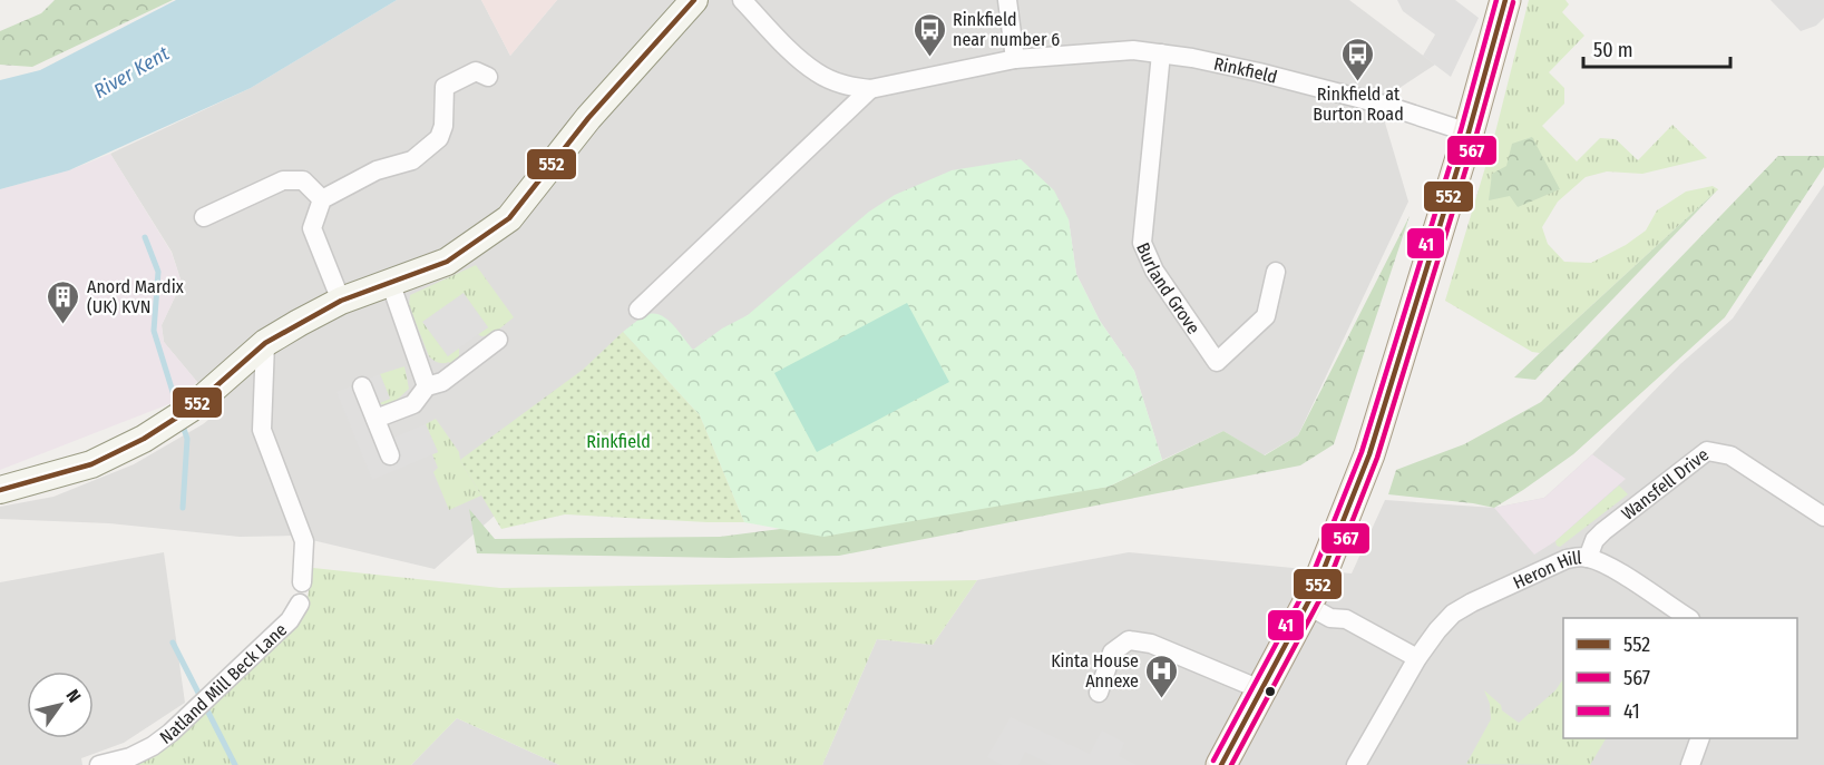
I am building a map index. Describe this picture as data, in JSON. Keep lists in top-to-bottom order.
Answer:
{
  "streets": {
    "street": [
      "Rinkfield",
      "Burland Grove",
      "Wansfell Drive",
      "Heron Hill",
      "Natland Mill Beck Lane"
    ]
  },
  "crossings": [
    ["Rinkfield", "Burland Grove"],
    ["Wansfell Drive", "Heron Hill"]
  ],
  "water": ["River Kent"],
  "parks": ["Rinkfield"],
  "places": {
    "bus stop": ["Rinkfield near number 6", "Rinkfield at Burton Road"],
    "building": ["Anord Mardix (UK) KVN"],
    "hospital": ["Kinta House Annexe"]
  },
  "lines": ["transit line 552", "transit line 41", "transit line 567"],
  "legend": ["552", "567", "41"],
  "scale_bar": "50 m",
  "north": "top right"
}
